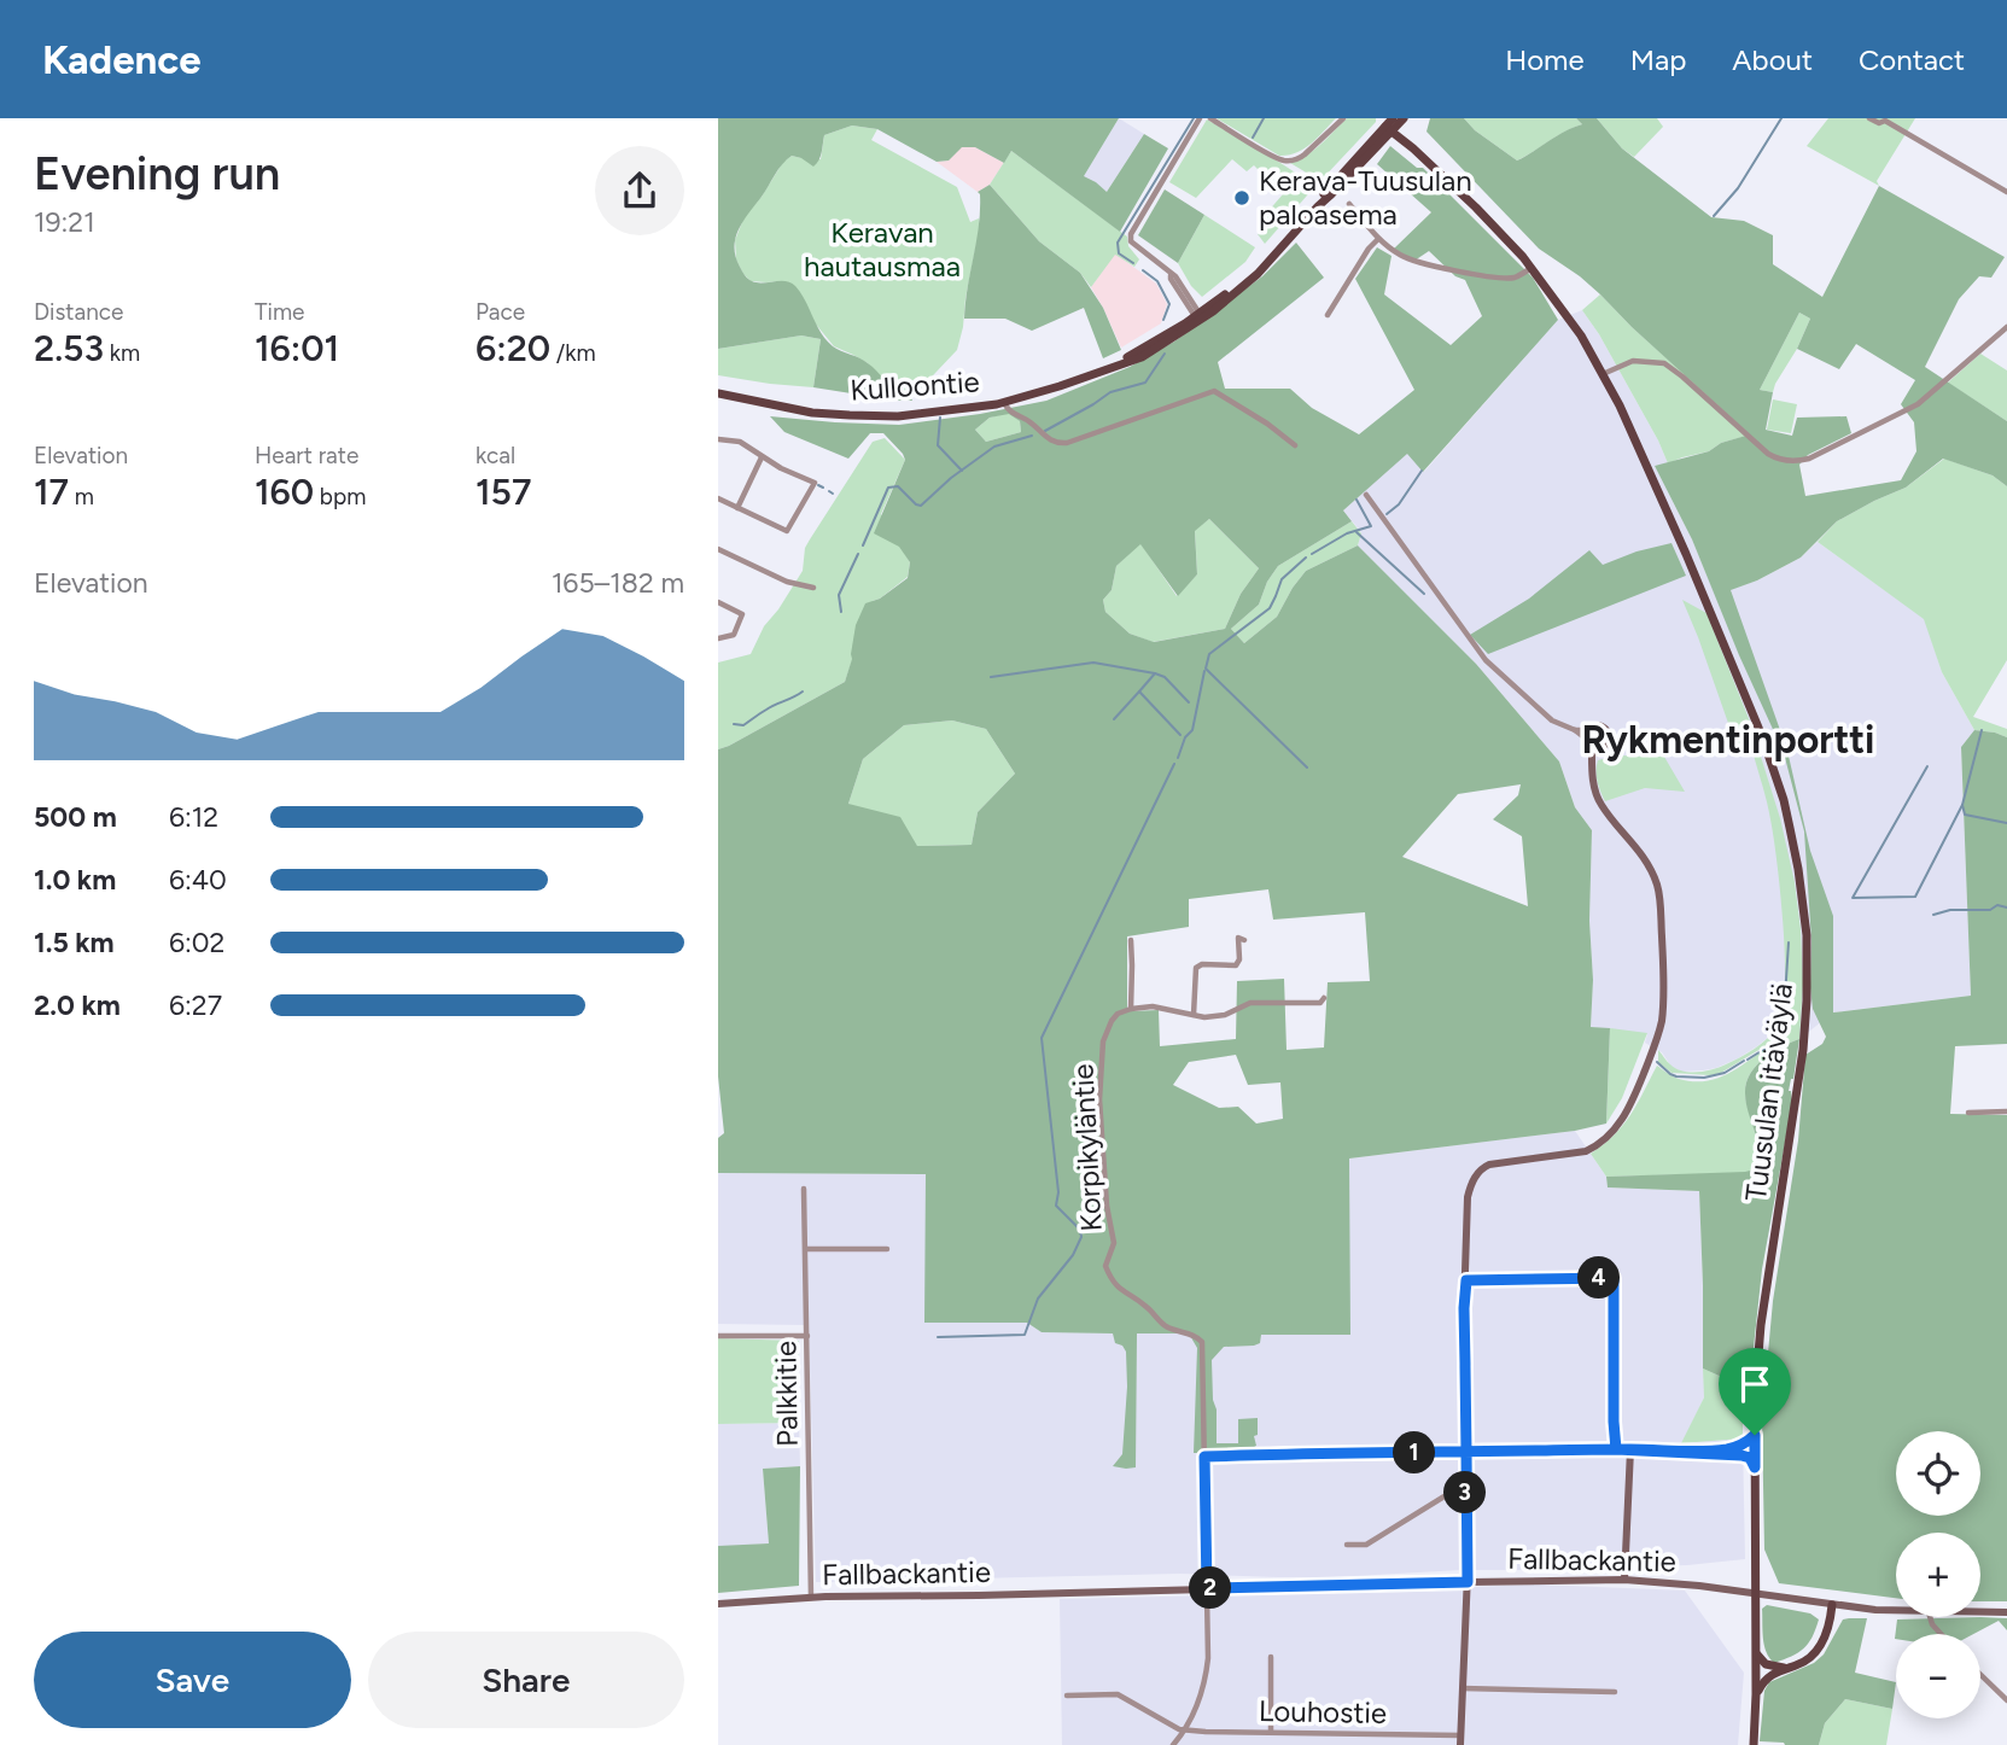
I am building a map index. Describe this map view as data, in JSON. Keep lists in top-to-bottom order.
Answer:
{
  "streets": {
    "main road": ["Kulloontie", "Tuusulan itäväylä"],
    "street": [
      "Korpikyläntie",
      "Palkkitie",
      "Fallbackantie",
      "Louhostie"
    ]
  },
  "crossings": [
    ["Kulloontie", "Tuusulan itäväylä"],
    ["Palkkitie", "Fallbackantie"]
  ],
  "districts": ["Rykmentinportti"],
  "parks": ["Keravan hautausmaa"],
  "places": ["Kerava-Tuusulan paloasema"],
  "page": {
    "header": "Kadence",
    "nav": [
      "Home",
      "Map",
      "About",
      "Contact"
    ],
    "heading": ["Evening run", "19:21"],
    "stats": [
      ["Distance", "2.53 km"],
      ["Time", "16:01"],
      ["Pace", "6:20 /km"],
      ["Elevation", "17 m"],
      ["Heart rate", "160 bpm"],
      ["kcal", "157"]
    ],
    "chart": ["Elevation", "165–182 m"],
    "list": [
      {
        "name": "500 m",
        "note": "6:12"
      },
      {
        "name": "1.0 km",
        "note": "6:40"
      },
      {
        "name": "1.5 km",
        "note": "6:02"
      },
      {
        "name": "2.0 km",
        "note": "6:27"
      }
    ],
    "pins": [
      "4",
      "1",
      "3",
      "2"
    ],
    "map_buttons": ["+", "−"],
    "buttons": ["Save", "Share"]
  }
}
